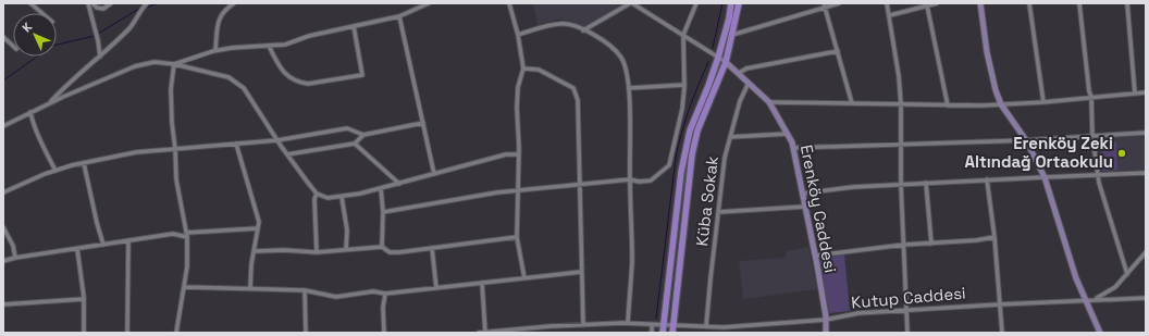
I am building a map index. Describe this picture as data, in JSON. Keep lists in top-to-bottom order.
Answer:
{
  "streets": {
    "street": ["Küba Sokak", "Erenköy Caddesi", "Kutup Caddesi"]
  },
  "crossings": [
    ["Küba Sokak", "Erenköy Caddesi"],
    ["Küba Sokak", "Kutup Caddesi"],
    ["Erenköy Caddesi", "Kutup Caddesi"]
  ],
  "places": ["Erenköy Zeki Altındağ Ortaokulu"],
  "north": "top left"
}
